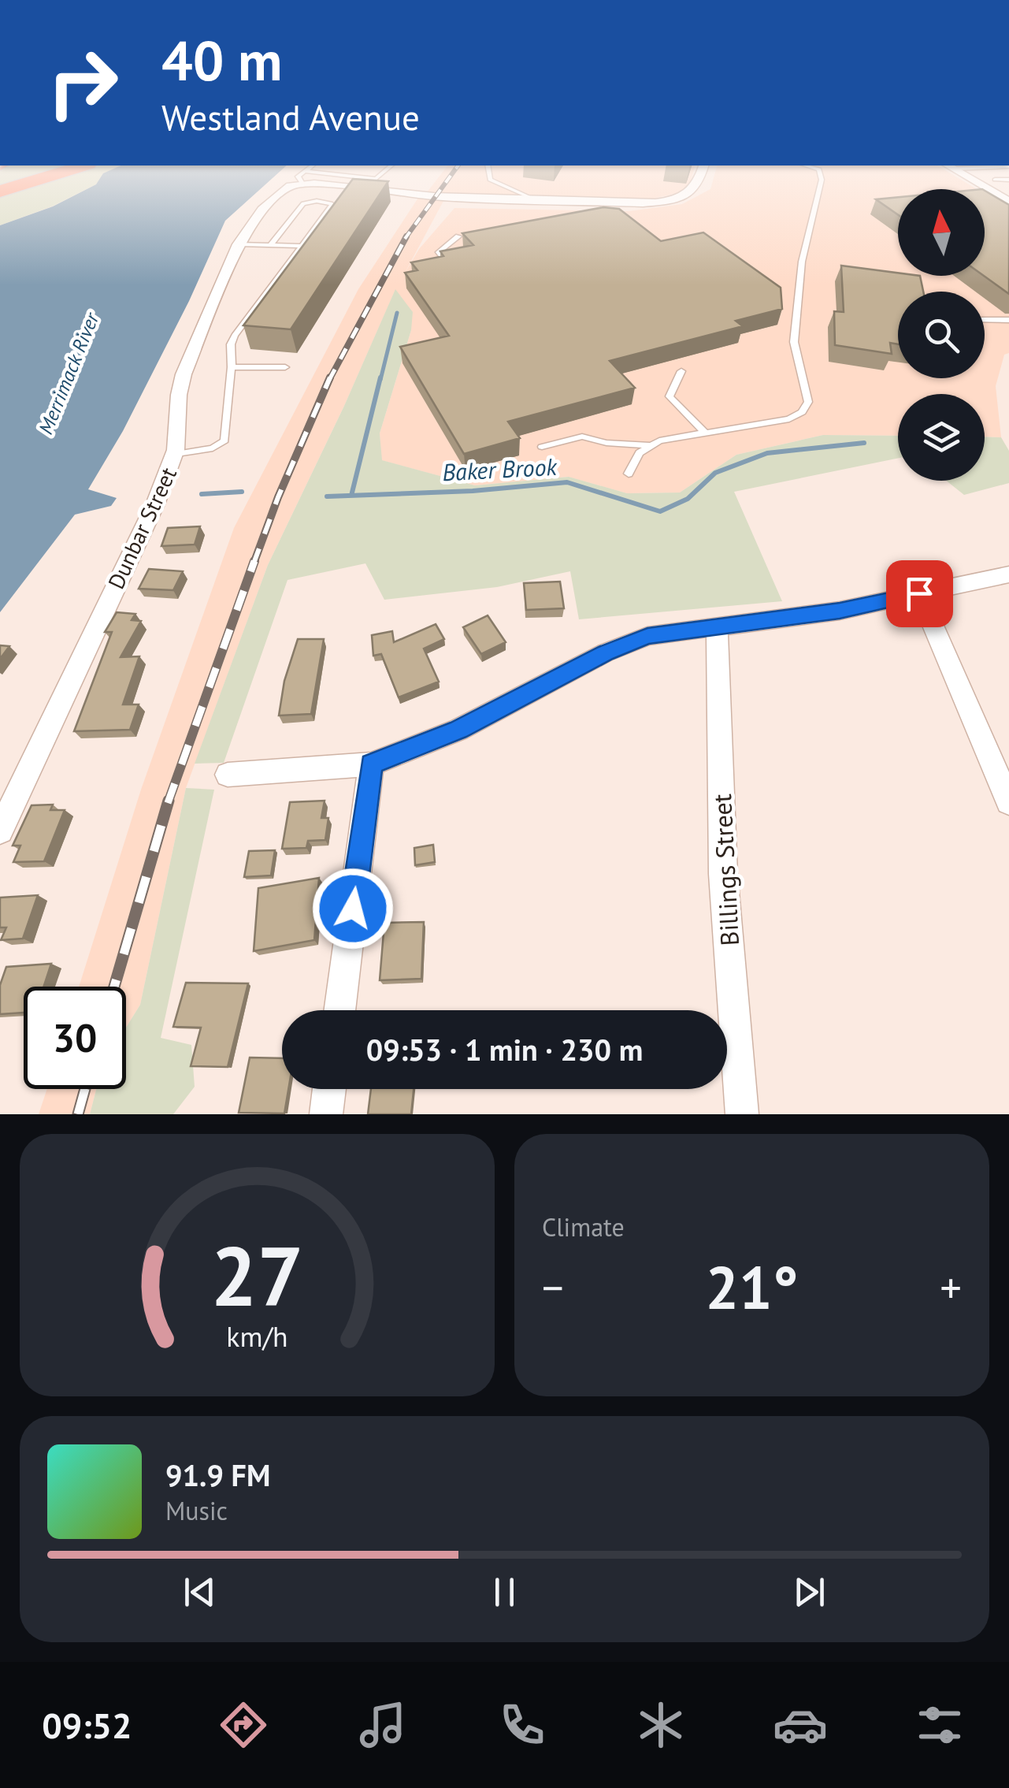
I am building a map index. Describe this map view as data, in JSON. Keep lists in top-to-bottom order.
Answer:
{
  "streets": {
    "street": ["Dunbar Street", "Billings Street"]
  },
  "water": ["Merrimack River", "Baker Brook"],
  "north": "top",
  "page": {
    "turn": ["40 m", "Westland Avenue"],
    "limit": "30",
    "trip": "09:53 · 1 min · 230 m",
    "tile": "Climate",
    "heat": ["−", "21°", "+"],
    "song": ["91.9 FM", "Music"],
    "tabs": "09:52",
    "gauge": ["27", "km/h"]
  }
}
